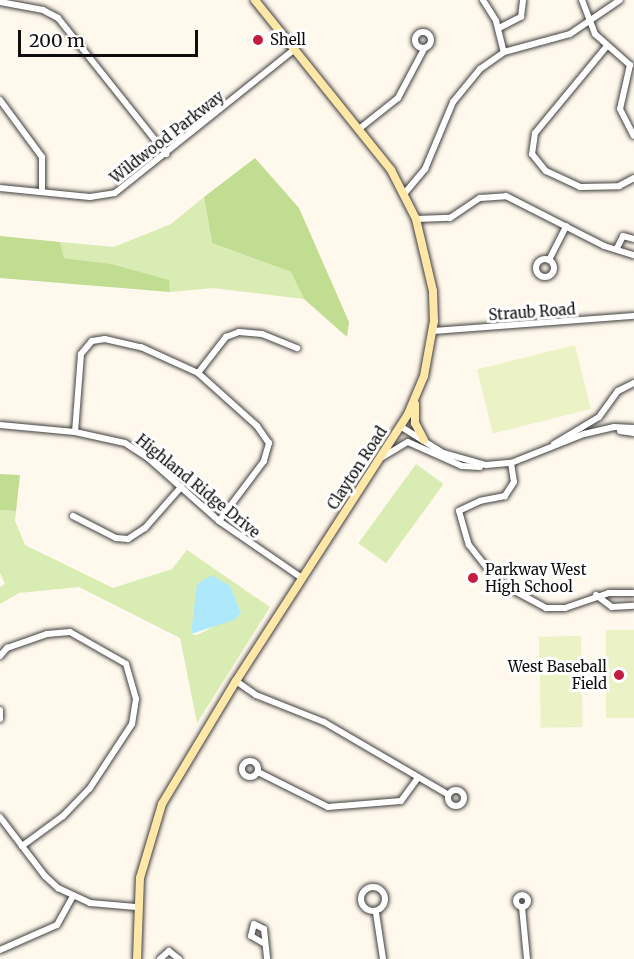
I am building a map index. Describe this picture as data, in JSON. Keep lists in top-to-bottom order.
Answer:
{
  "streets": {
    "main road": ["Clayton Road"],
    "street": ["Wildwood Parkway", "Straub Road", "Highland Ridge Drive"]
  },
  "crossings": [
    ["Wildwood Parkway", "Clayton Road"],
    ["Straub Road", "Clayton Road"],
    ["Clayton Road", "Highland Ridge Drive"]
  ],
  "places": ["Shell", "Parkway West High School", "West Baseball Field"],
  "scale_bar": "200 m"
}
